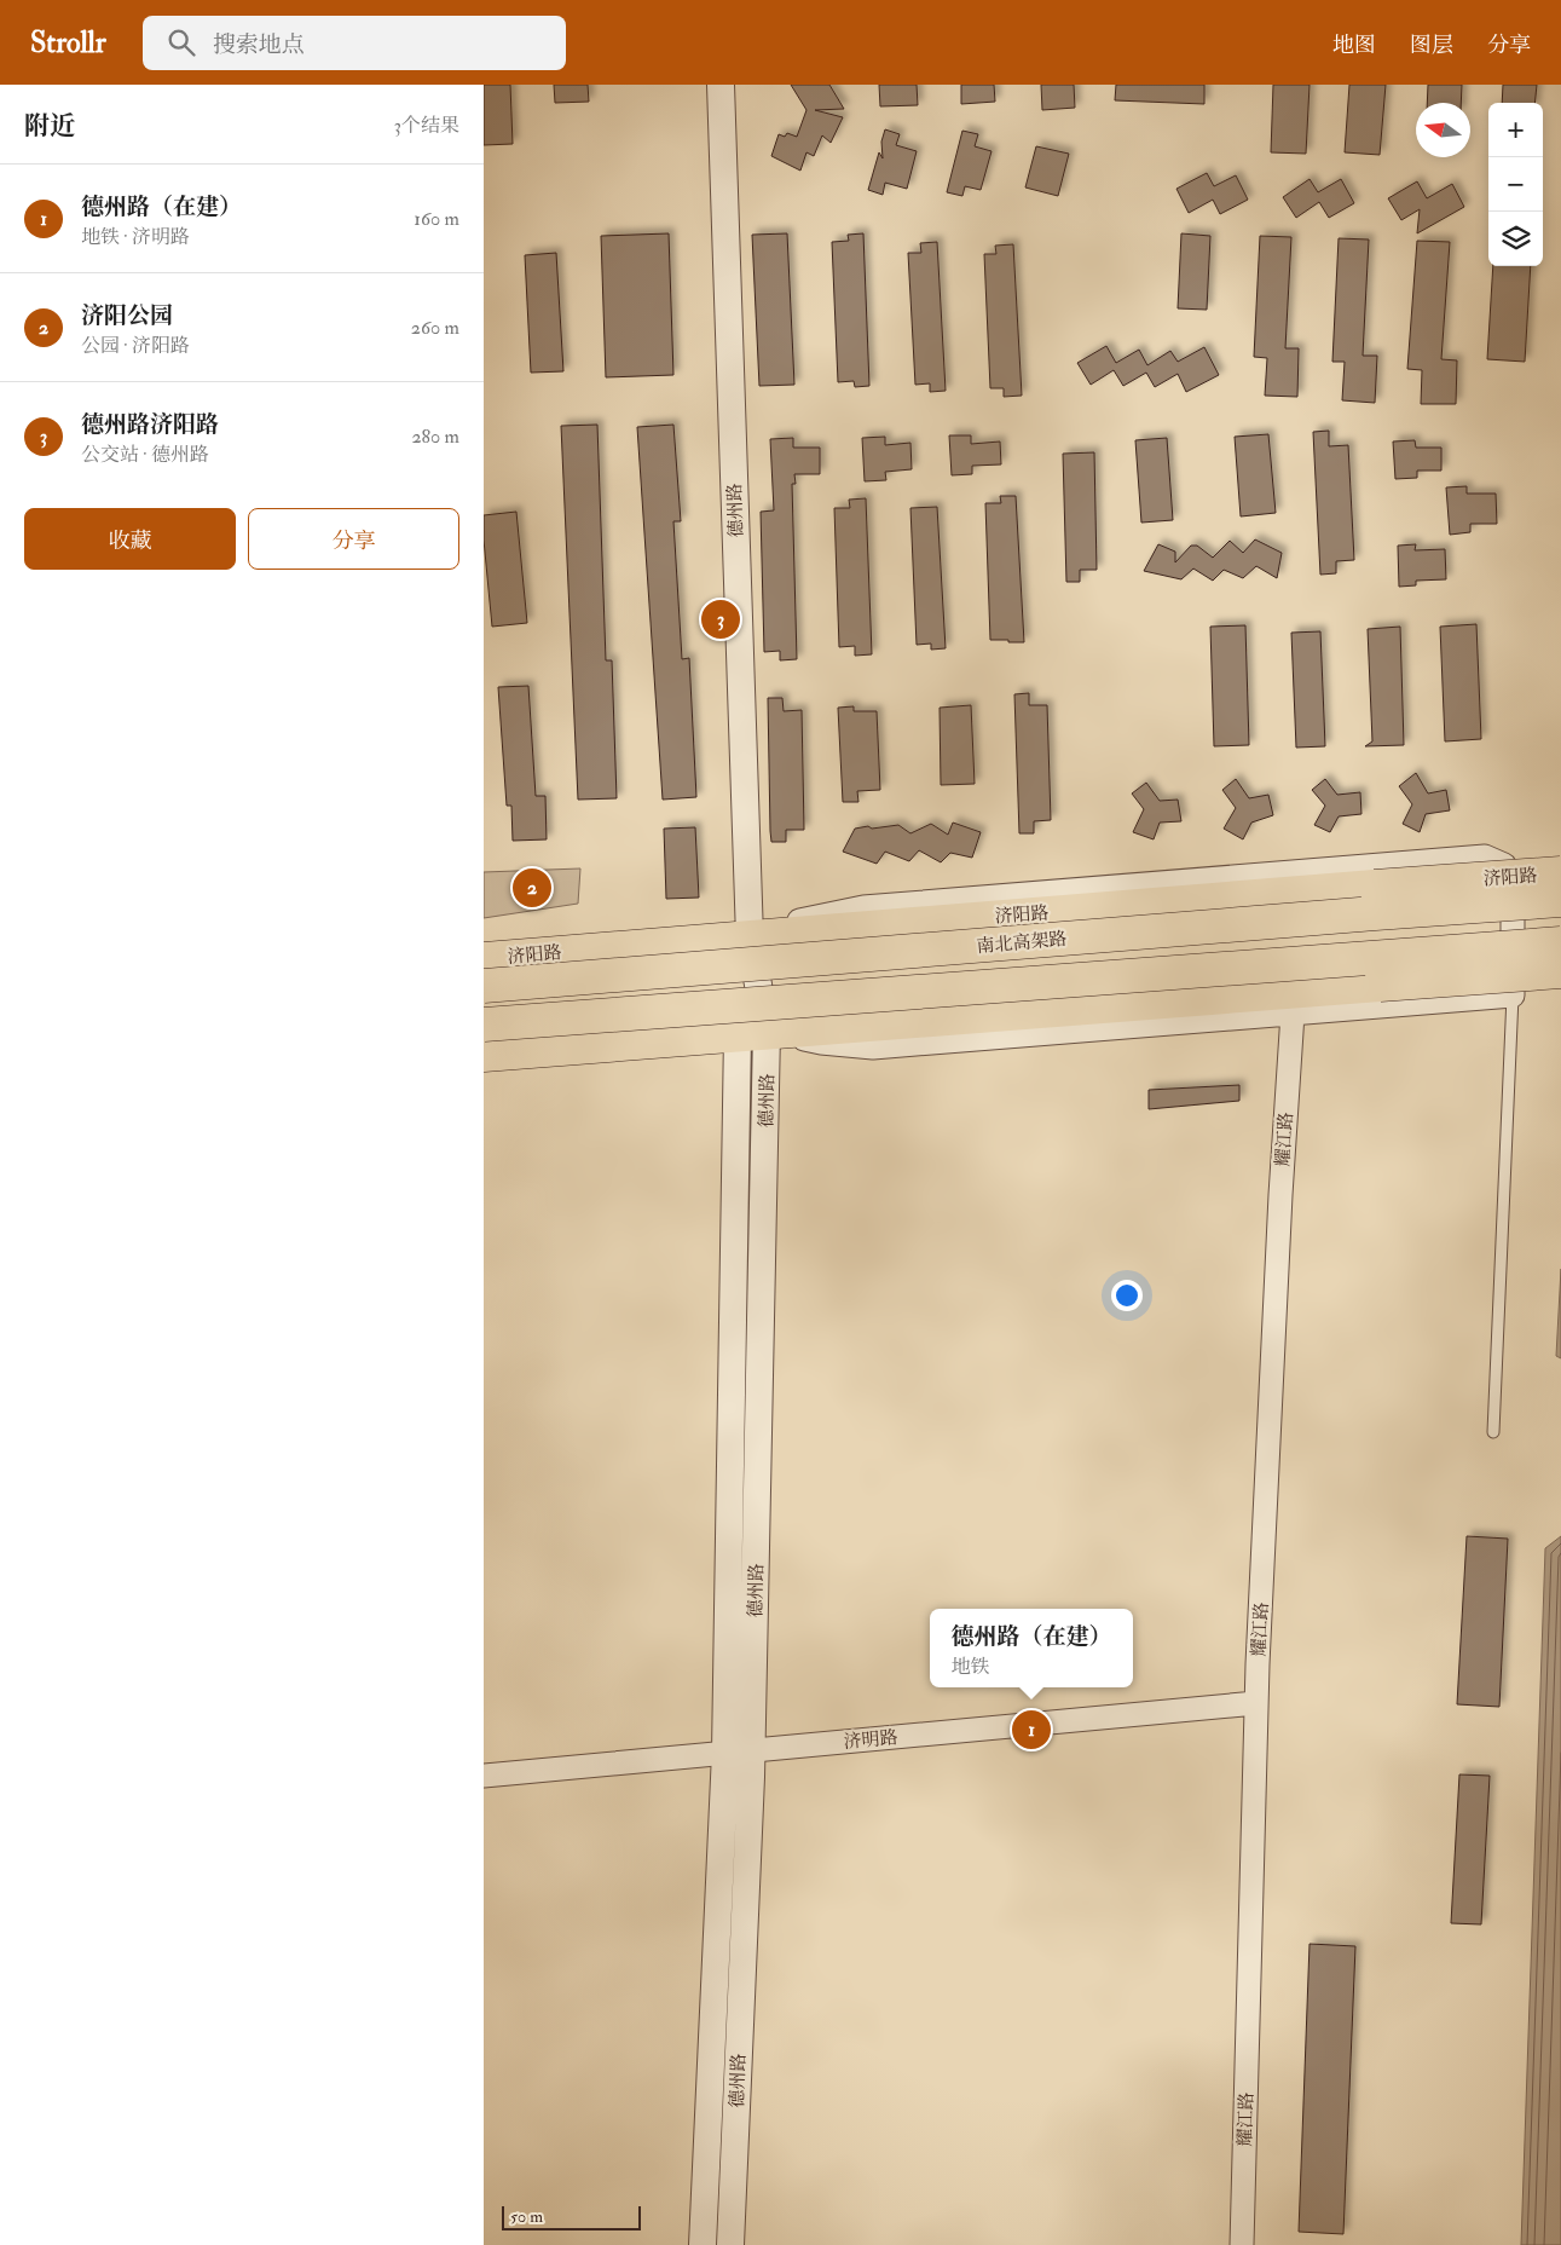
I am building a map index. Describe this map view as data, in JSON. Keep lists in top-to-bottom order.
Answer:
{
  "streets": {
    "main road": ["济阳路", "南北高架路"],
    "street": ["德州路", "耀江路", "济明路"]
  },
  "crossings": [
    ["德州路", "济阳路"],
    ["德州路", "济明路"],
    ["耀江路", "济明路"]
  ],
  "scale_bar": "50 m",
  "north": "left",
  "page": {
    "header": "Strollr",
    "search": "搜索地点",
    "nav": ["地图", "图层", "分享"],
    "heading": ["附近", "3个结果"],
    "map_buttons": ["+", "−"],
    "list": [
      {
        "mark": "1",
        "name": "德州路（在建）",
        "note": "地铁 · 济明路",
        "value": "160 m"
      },
      {
        "mark": "2",
        "name": "济阳公园",
        "note": "公园 · 济阳路",
        "value": "260 m"
      },
      {
        "mark": "3",
        "name": "德州路济阳路",
        "note": "公交站 · 德州路",
        "value": "280 m"
      }
    ],
    "buttons": ["收藏", "分享"],
    "pins": ["3", "2", "1"],
    "popup": ["德州路（在建）", "地铁"],
    "scale": "50 m"
  }
}
